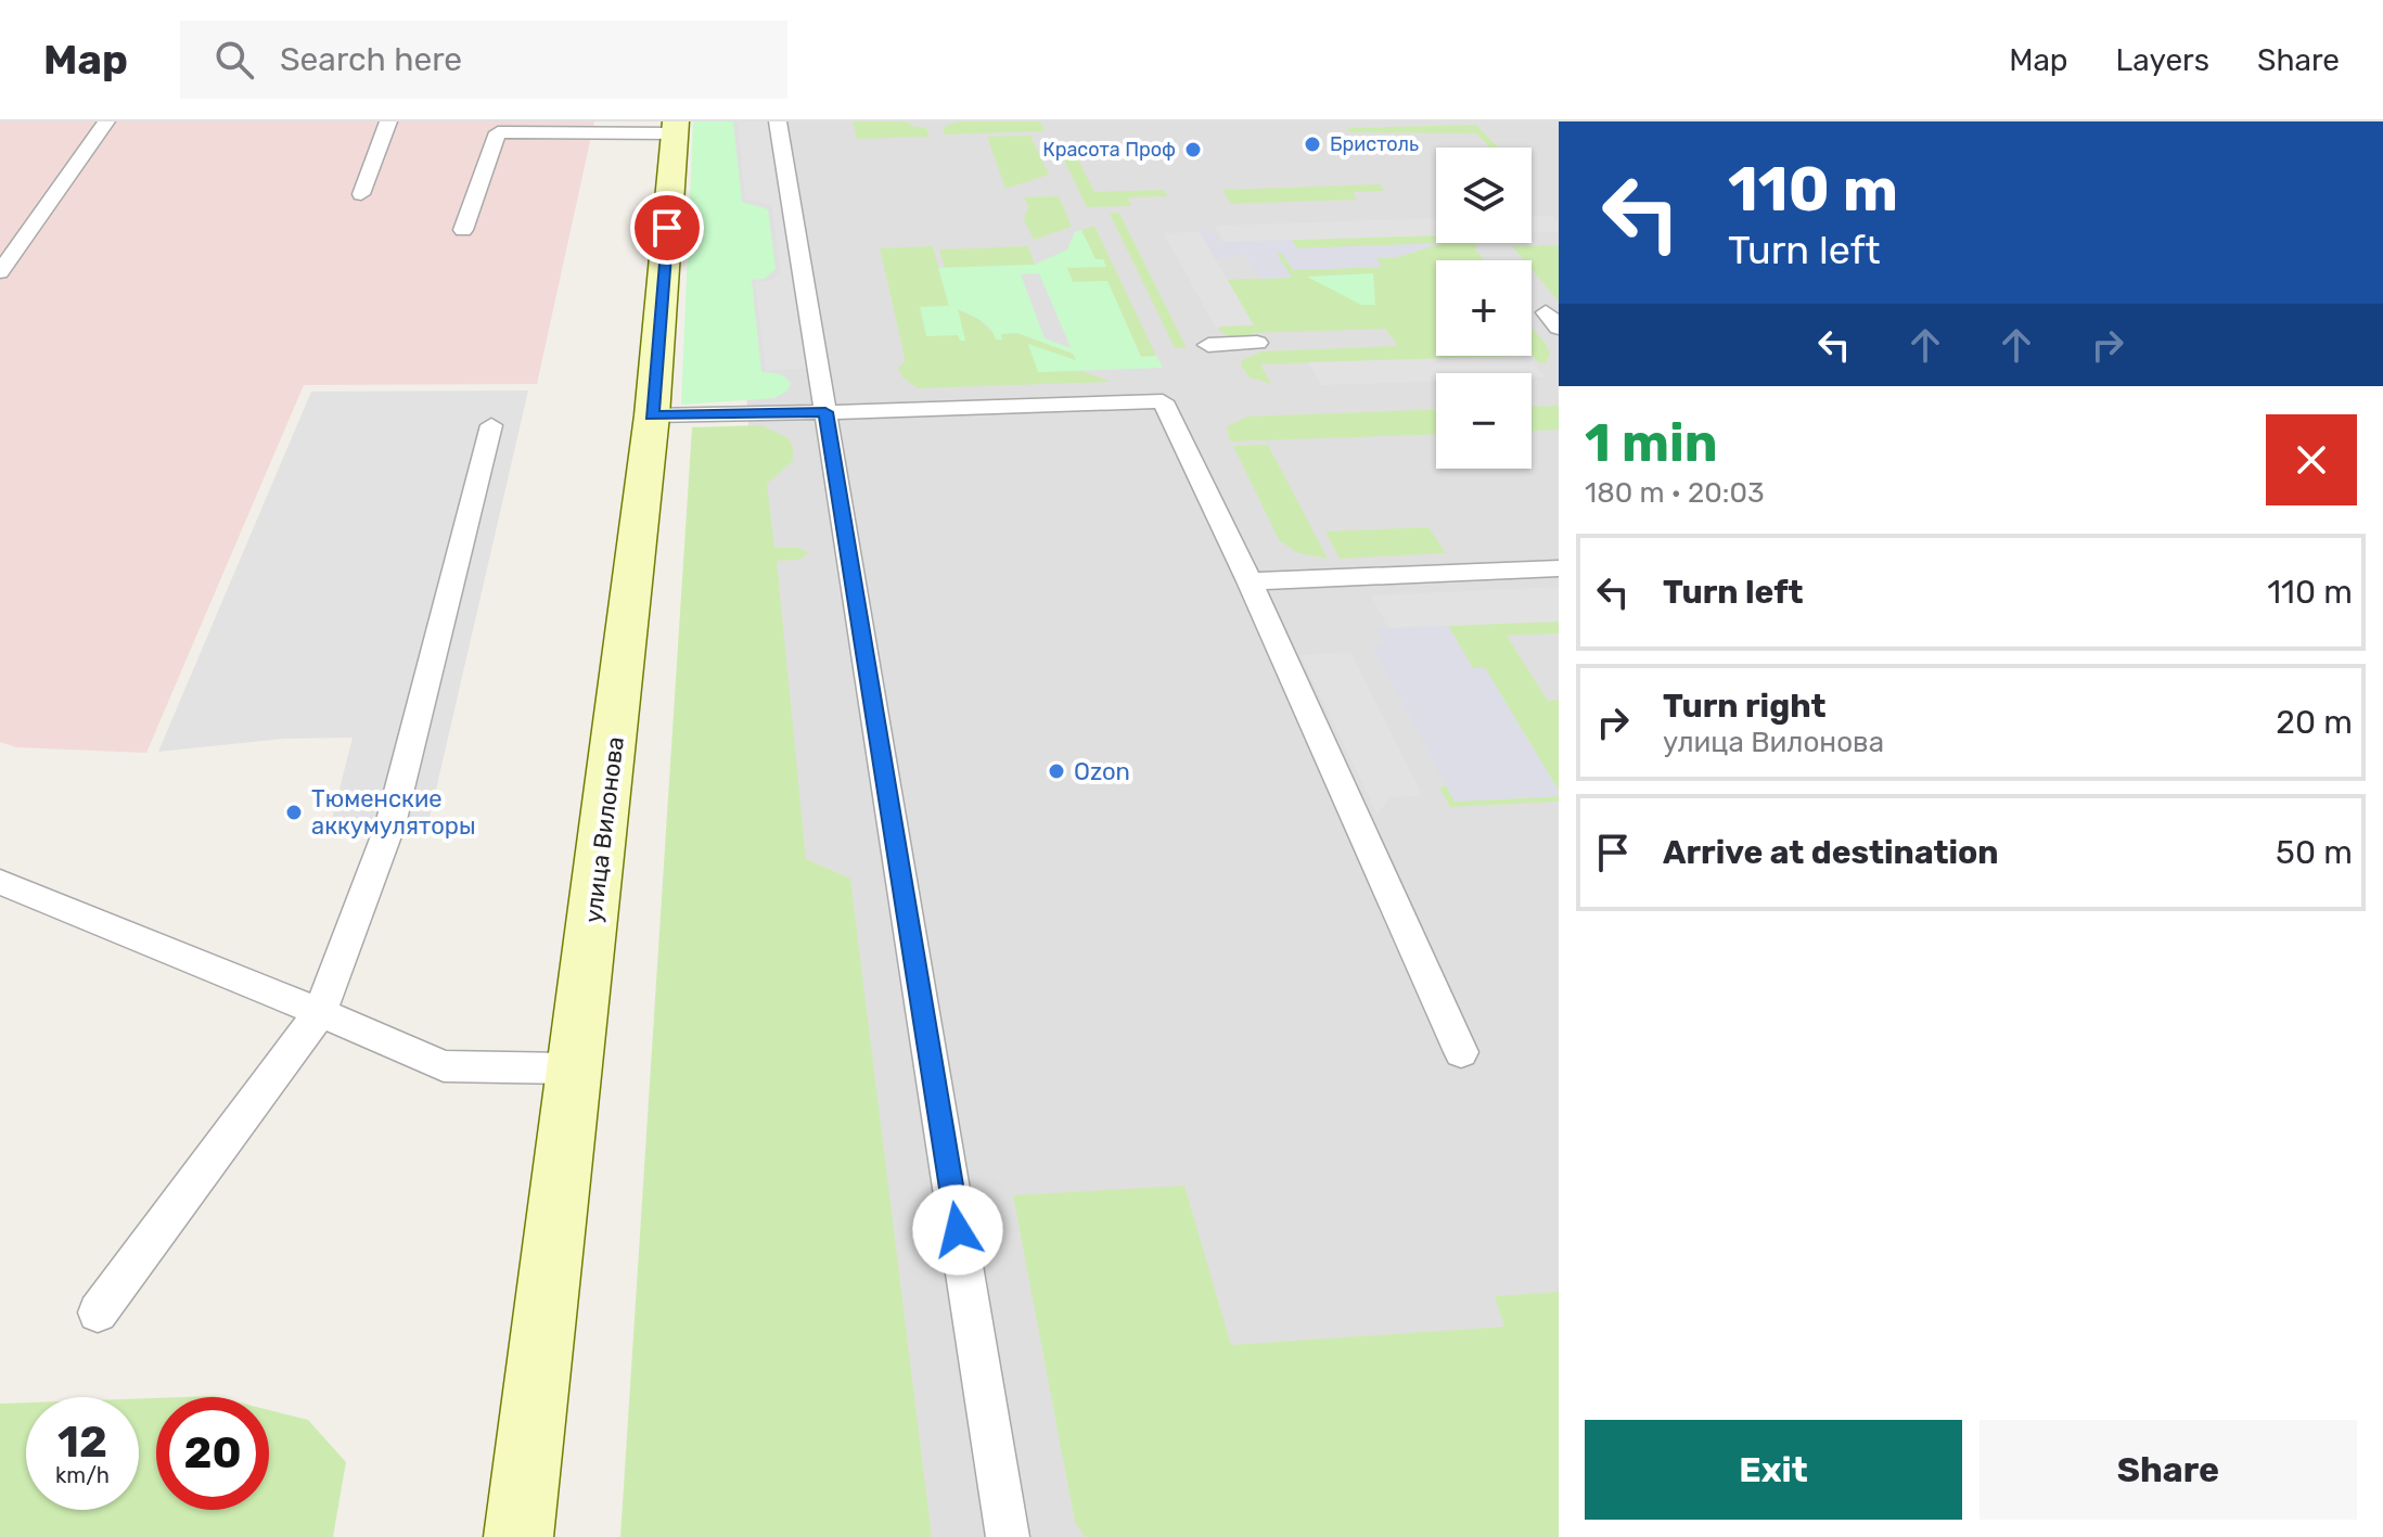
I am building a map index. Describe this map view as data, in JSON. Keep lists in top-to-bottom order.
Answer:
{
  "streets": {
    "street": ["улица Вилонова"]
  },
  "places": [
    "Бристоль",
    "Красота Проф",
    "Ozon",
    "Тюменские аккумуляторы"
  ],
  "page": {
    "header": "Map",
    "search": "Search here",
    "nav": ["Map", "Layers", "Share"],
    "turn": ["110 m", "Turn left"],
    "map_buttons": ["+", "−"],
    "heading": ["1 min", "180 m · 20:03"],
    "list": [
      {
        "name": "Turn left",
        "value": "110 m"
      },
      {
        "name": "Turn right",
        "note": "улица Вилонова",
        "value": "20 m"
      },
      {
        "name": "Arrive at destination",
        "value": "50 m"
      }
    ],
    "speed": "12 km/h",
    "limit": "20",
    "buttons": ["Exit", "Share"]
  }
}
